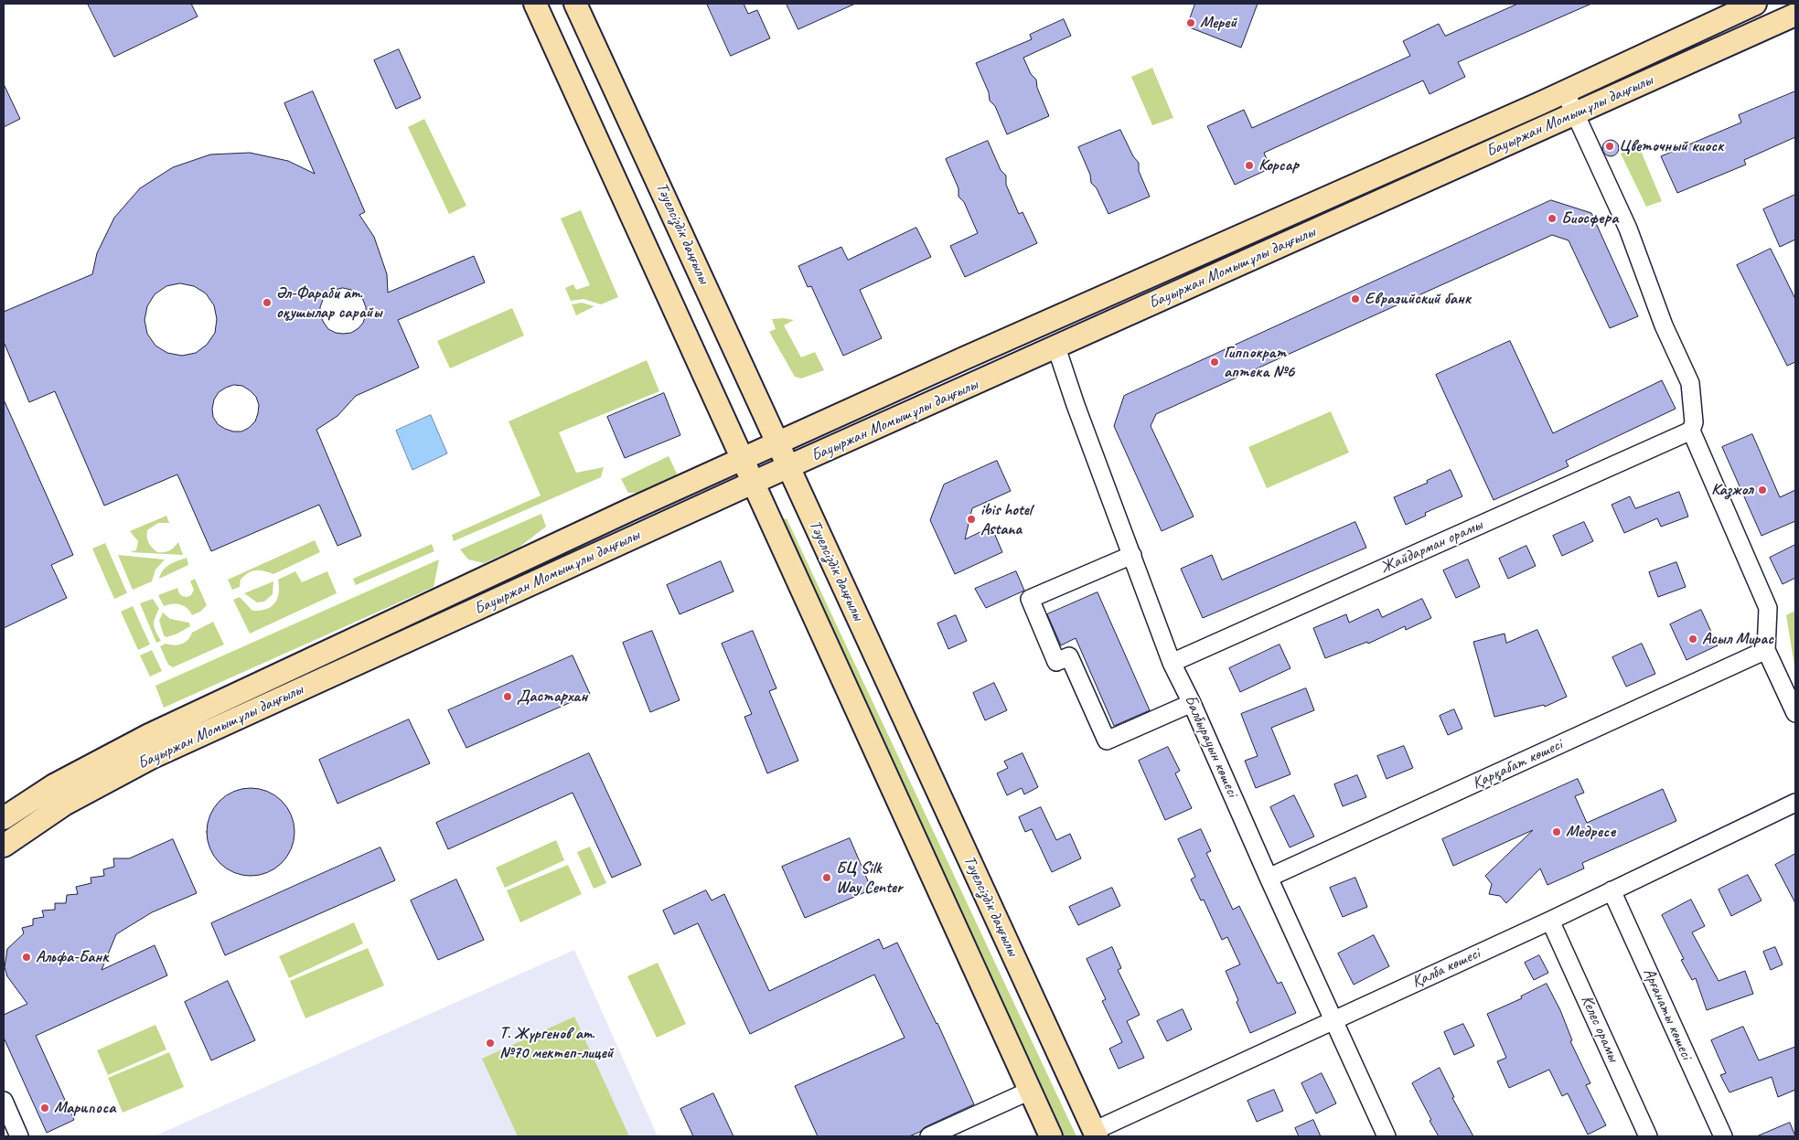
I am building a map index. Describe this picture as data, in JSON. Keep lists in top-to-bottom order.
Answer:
{
  "streets": {
    "main road": ["Бауыржан Момышұлы даңғылы", "Тәуелсіздік даңғылы"],
    "street": [
      "Жайдарман орамы",
      "Балбырауын көшесі",
      "Қарқабат көшесі",
      "Қалба көшесі",
      "Арғанаты көшесі",
      "Келес орамы"
    ]
  },
  "crossings": [
    ["Бауыржан Момышұлы даңғылы", "Тәуелсіздік даңғылы"],
    ["Бауыржан Момышұлы даңғылы", "Балбырауын көшесі"],
    ["Тәуелсіздік даңғылы", "Қалба көшесі"],
    ["Жайдарман орамы", "Балбырауын көшесі"],
    ["Балбырауын көшесі", "Қарқабат көшесі"],
    ["Балбырауын көшесі", "Қалба көшесі"],
    ["Қалба көшесі", "Арғанаты көшесі"],
    ["Қалба көшесі", "Келес орамы"]
  ],
  "places": [
    "Мерей",
    "Цветочный киоск",
    "Корсар",
    "Биосфера",
    "Евразийский банк",
    "Әл-Фараби ат. оқушылар сарайы",
    "Гиппократ аптека №6",
    "Казжол",
    "ibis hotel Astana",
    "Асыл Мирас",
    "Дастархан",
    "Медресе",
    "БЦ Silk Way Center",
    "Альфа-Банк",
    "Т. Жүргенов ат. №70 мектеп-лицей",
    "Марипоса"
  ]
}
